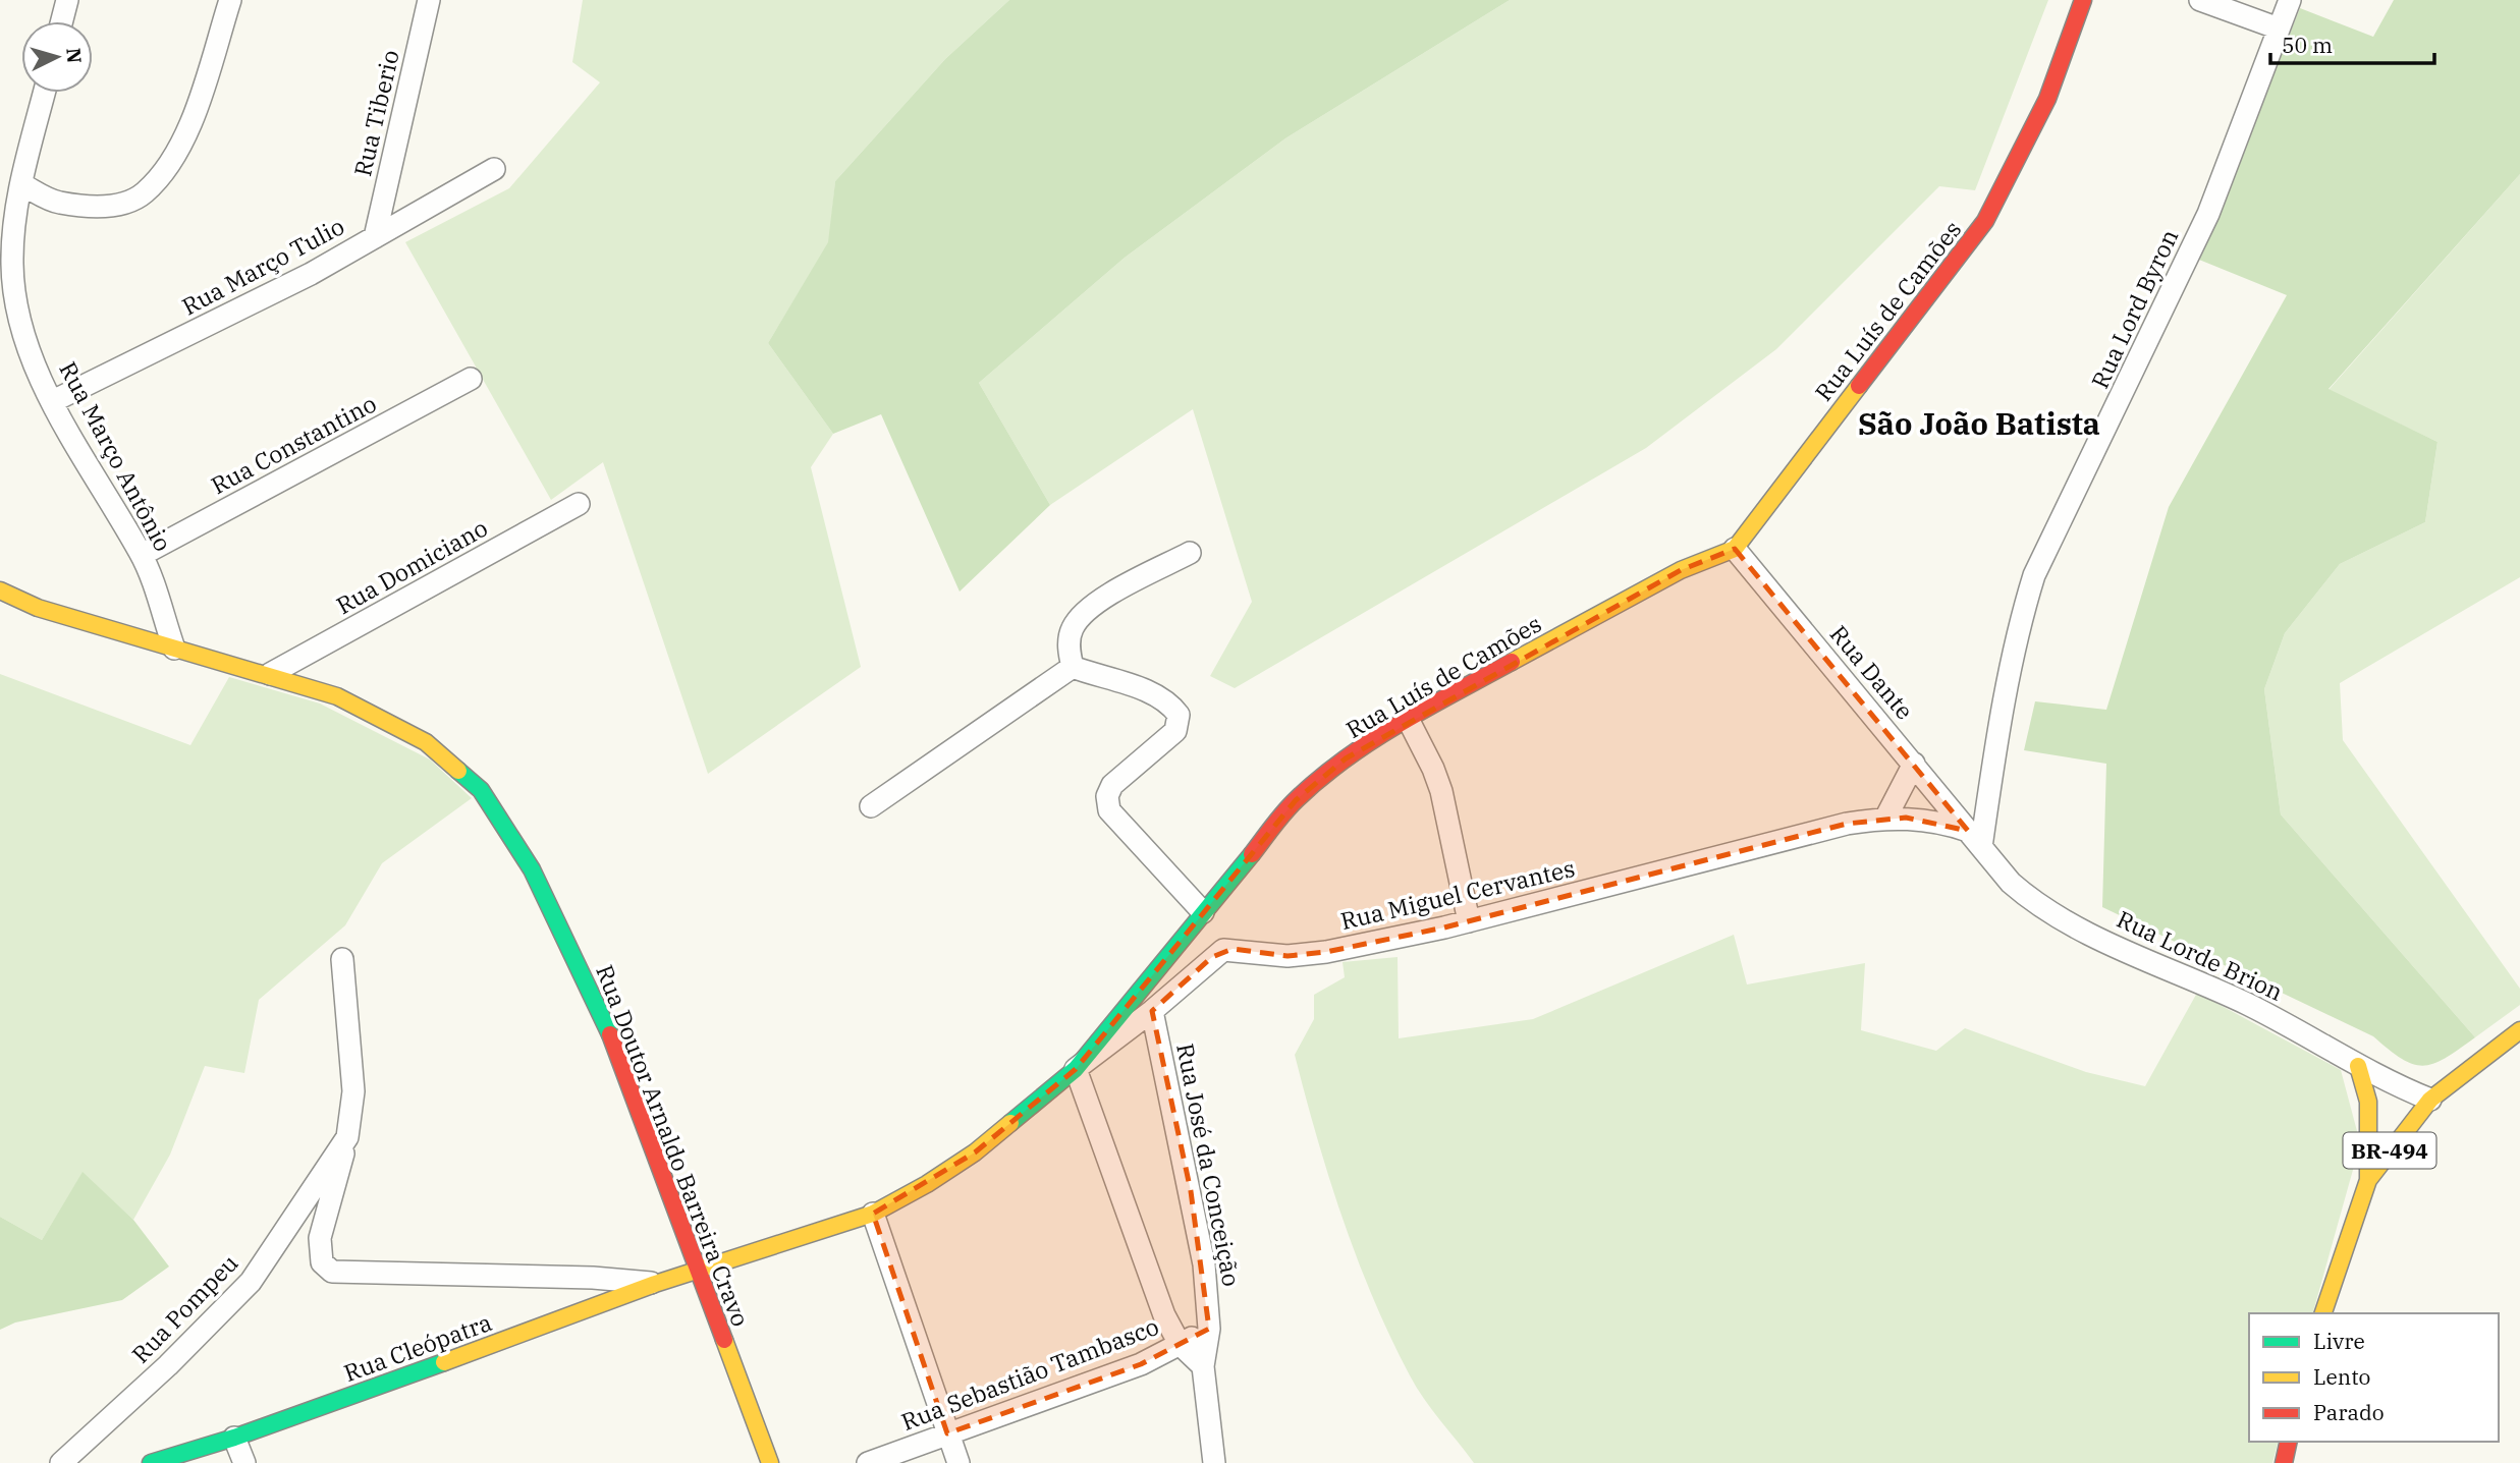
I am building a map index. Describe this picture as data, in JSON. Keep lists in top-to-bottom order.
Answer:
{
  "streets": {
    "main road": [
      "Rua Luís de Camões",
      "Rua Doutor Arnaldo Barreira Cravo",
      "BR-494",
      "Rua Cleópatra"
    ],
    "street": [
      "Rua Tiberio",
      "Rua Março Tulio",
      "Rua Lord Byron",
      "Rua Constantino",
      "Rua Março Antônio",
      "Rua Domiciano",
      "Rua Dante",
      "Rua Miguel Cervantes",
      "Rua Lorde Brion",
      "Rua José da Conceição",
      "Rua Pompeu",
      "Rua Sebastião Tambasco"
    ]
  },
  "crossings": [
    ["Rua Tiberio", "Rua Março Tulio"],
    ["Rua Março Tulio", "Rua Março Antônio"],
    ["Rua Lord Byron", "Rua Dante"],
    ["Rua Lord Byron", "Rua Miguel Cervantes"],
    ["Rua Lord Byron", "Rua Lorde Brion"],
    ["Rua Luís de Camões", "Rua Dante"],
    ["Rua Luís de Camões", "Rua Miguel Cervantes"],
    ["Rua Luís de Camões", "Rua Doutor Arnaldo Barreira Cravo"],
    ["Rua Luís de Camões", "Rua Cleópatra"],
    ["Rua Constantino", "Rua Março Antônio"],
    ["Rua Março Antônio", "Rua Doutor Arnaldo Barreira Cravo"],
    ["Rua Domiciano", "Rua Doutor Arnaldo Barreira Cravo"],
    ["Rua Dante", "Rua Miguel Cervantes"],
    ["Rua Dante", "Rua Lorde Brion"],
    ["Rua Miguel Cervantes", "Rua Lorde Brion"],
    ["Rua Miguel Cervantes", "Rua José da Conceição"],
    ["Rua Lorde Brion", "BR-494"],
    ["Rua Doutor Arnaldo Barreira Cravo", "Rua Cleópatra"],
    ["Rua José da Conceição", "Rua Sebastião Tambasco"],
    ["Rua Pompeu", "Rua Cleópatra"]
  ],
  "districts": ["São João Batista"],
  "legend": ["Livre", "Lento", "Parado"],
  "scale_bar": "50 m",
  "north": "right"
}
